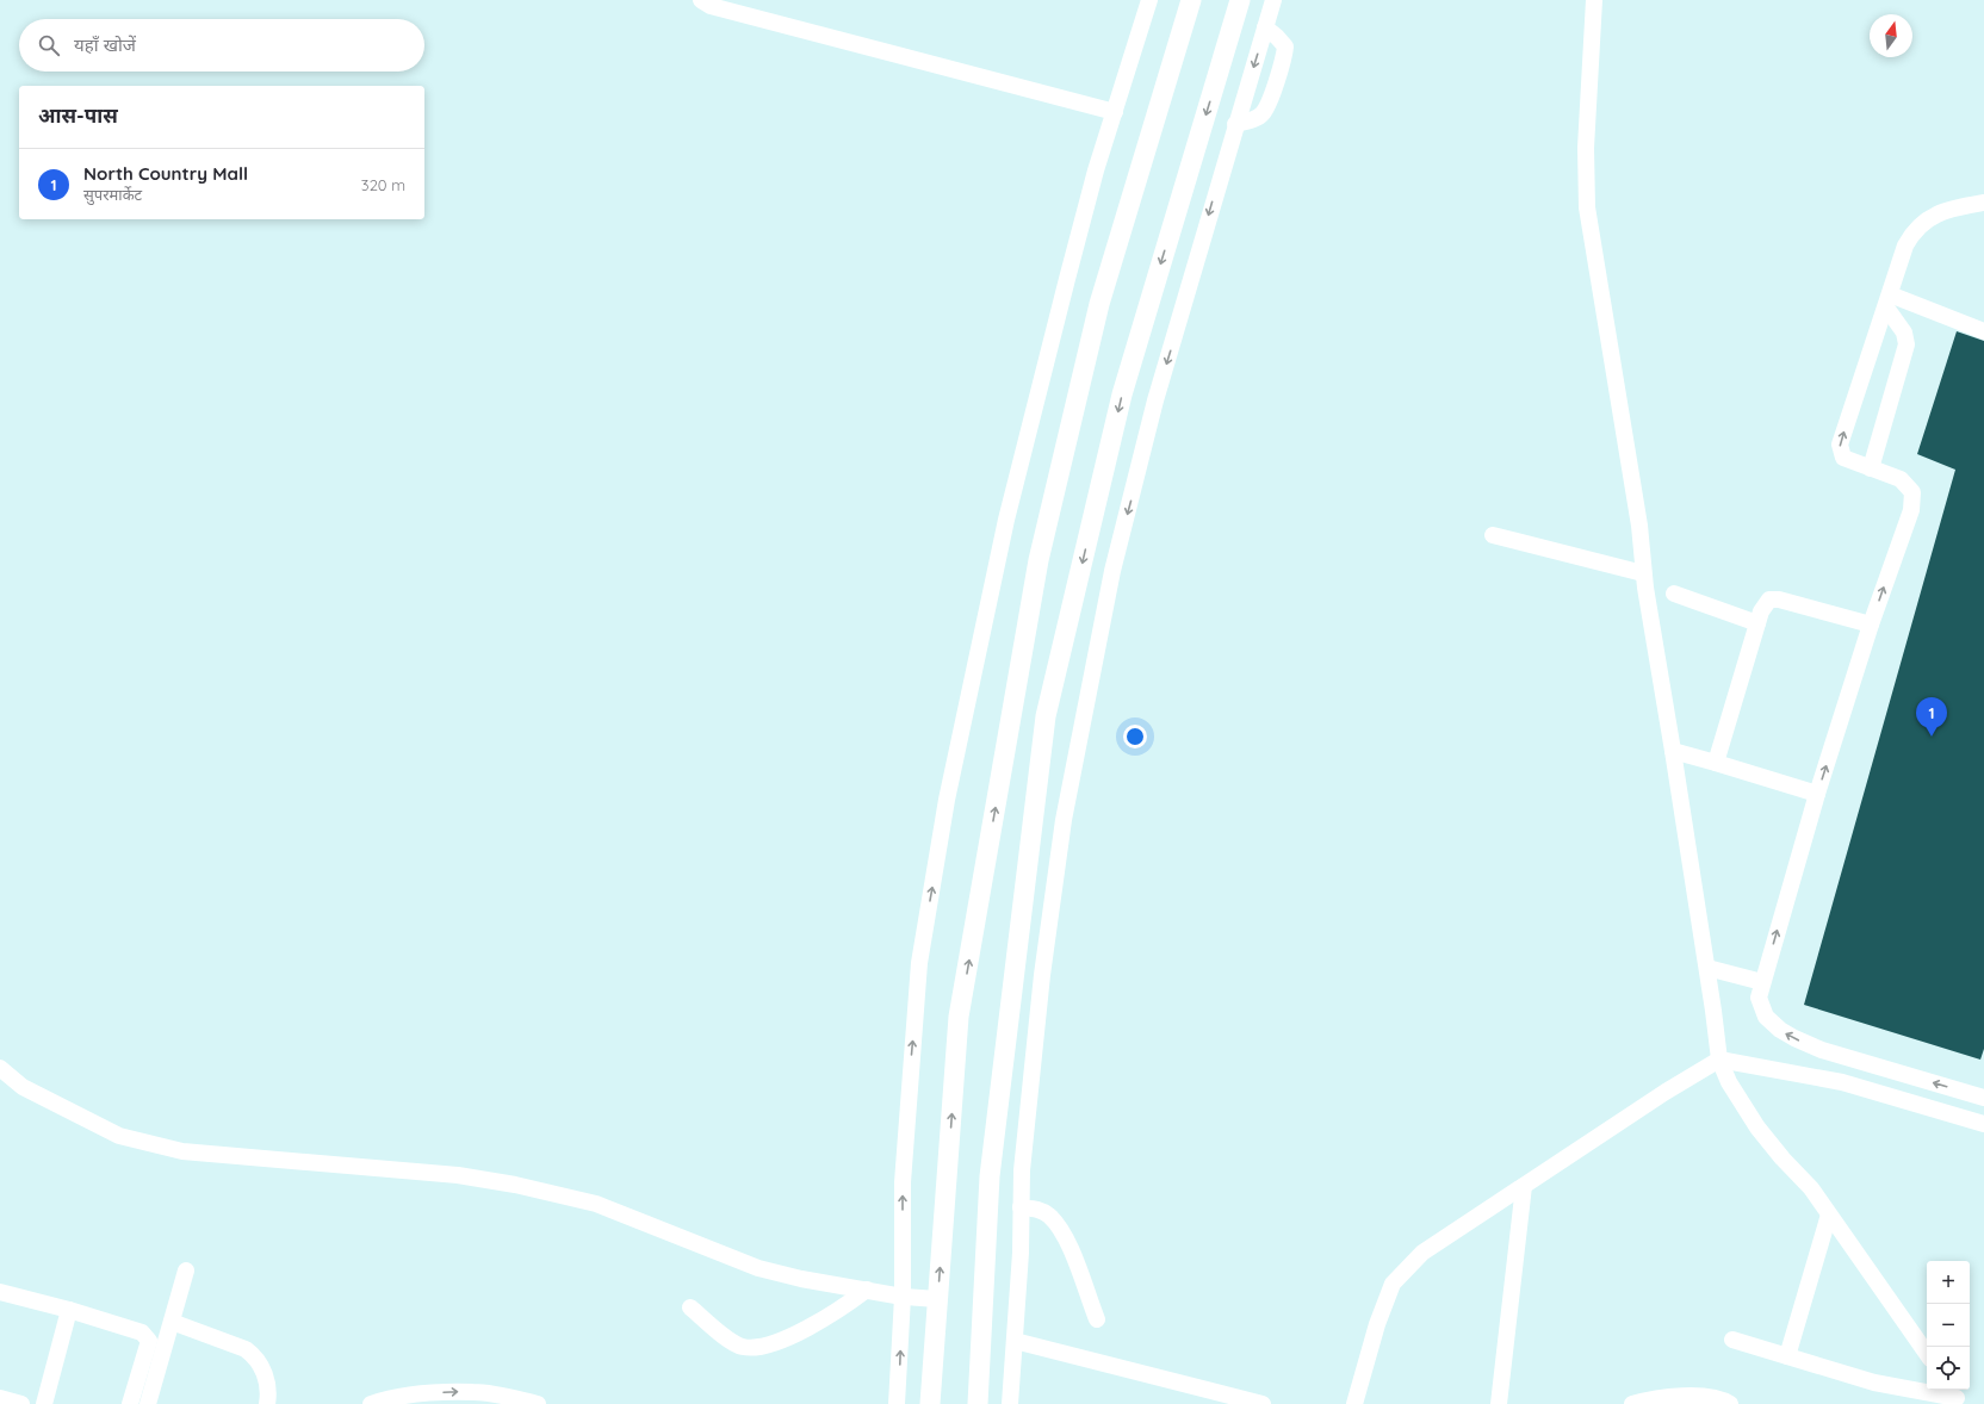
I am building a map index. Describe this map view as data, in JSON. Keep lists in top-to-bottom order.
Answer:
{
  "north": "top",
  "page": {
    "search": "यहाँ खोजें",
    "heading": "आस-पास",
    "list": [
      {
        "mark": "1",
        "name": "North Country Mall",
        "note": "सुपरमार्केट",
        "value": "320 m"
      }
    ],
    "pins": "1",
    "map_buttons": ["+", "−"]
  }
}
